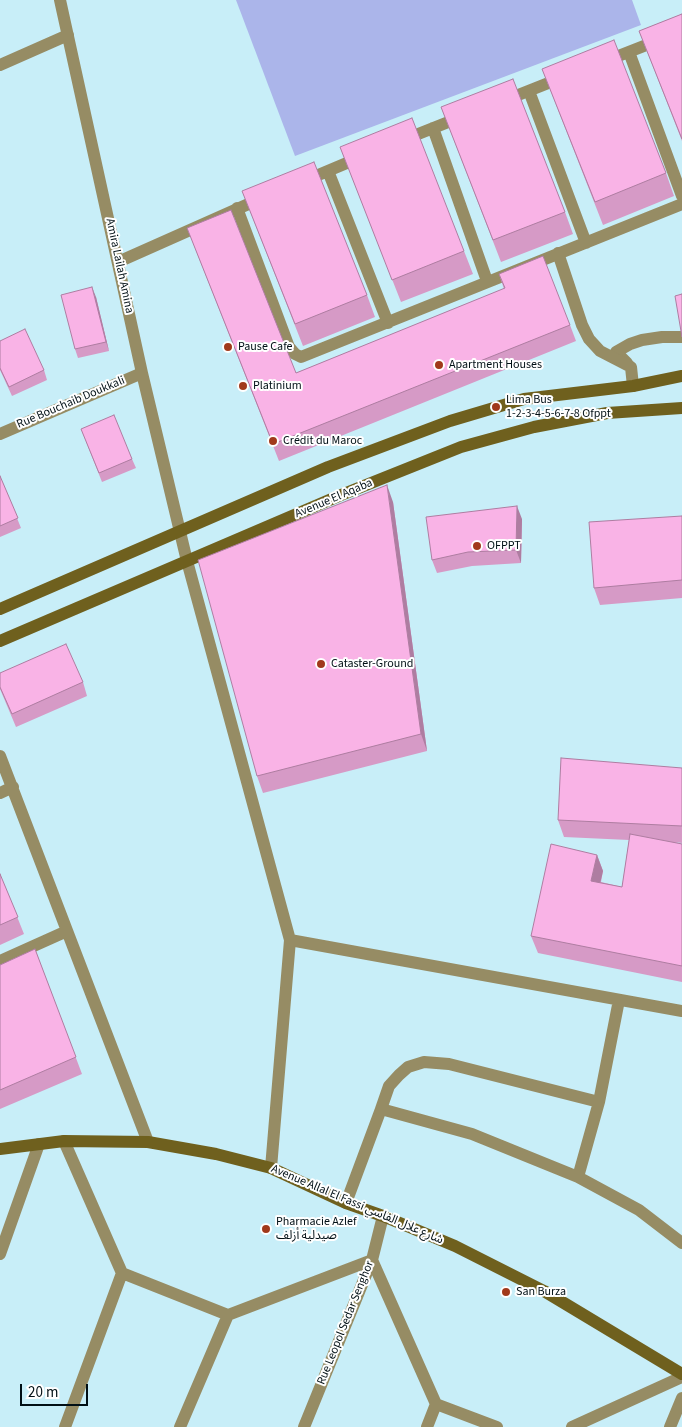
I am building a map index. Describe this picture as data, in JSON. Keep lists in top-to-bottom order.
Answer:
{
  "streets": {
    "main road": ["Avenue El Aqaba", "Avenue Allal El Fassi شارع علال الفاسي"],
    "street": ["Amira Lailah Amina", "Rue Bouchaib Doukkali", "Rue Leopol Sedar Senghor"]
  },
  "crossings": [
    ["Amira Lailah Amina", "Rue Bouchaib Doukkali"],
    ["Amira Lailah Amina", "Avenue El Aqaba"],
    ["Amira Lailah Amina", "Avenue Allal El Fassi شارع علال الفاسي"],
    ["Avenue Allal El Fassi شارع علال الفاسي", "Rue Leopol Sedar Senghor"]
  ],
  "places": [
    "Pause Cafe",
    "Apartment Houses",
    "Platinium",
    "Lima Bus 1-2-3-4-5-6-7-8 Ofppt",
    "Crédit du Maroc",
    "OFPPT",
    "Cataster-Ground",
    "Pharmacie Azlef صيدلية أزلف",
    "San Burza"
  ],
  "scale_bar": "20 m"
}
